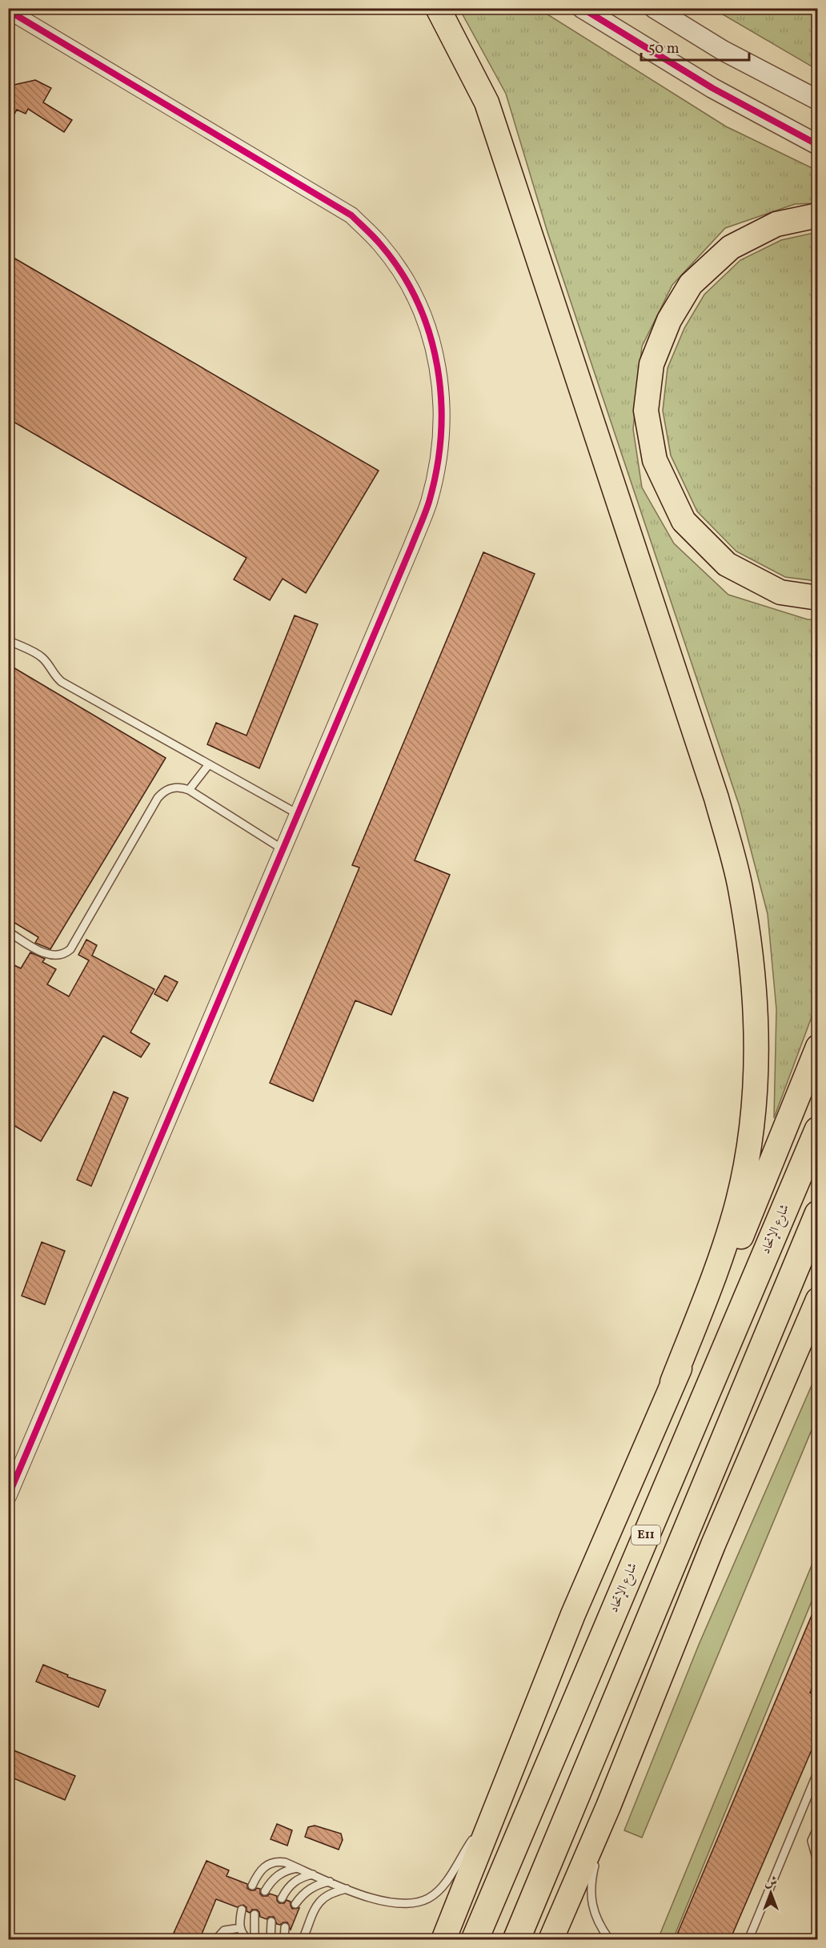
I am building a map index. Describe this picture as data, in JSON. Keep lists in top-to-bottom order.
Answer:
{
  "streets": {
    "highway": ["شارع الإتحاد", "E11"]
  },
  "scale_bar": "50 m",
  "north": "top"
}
